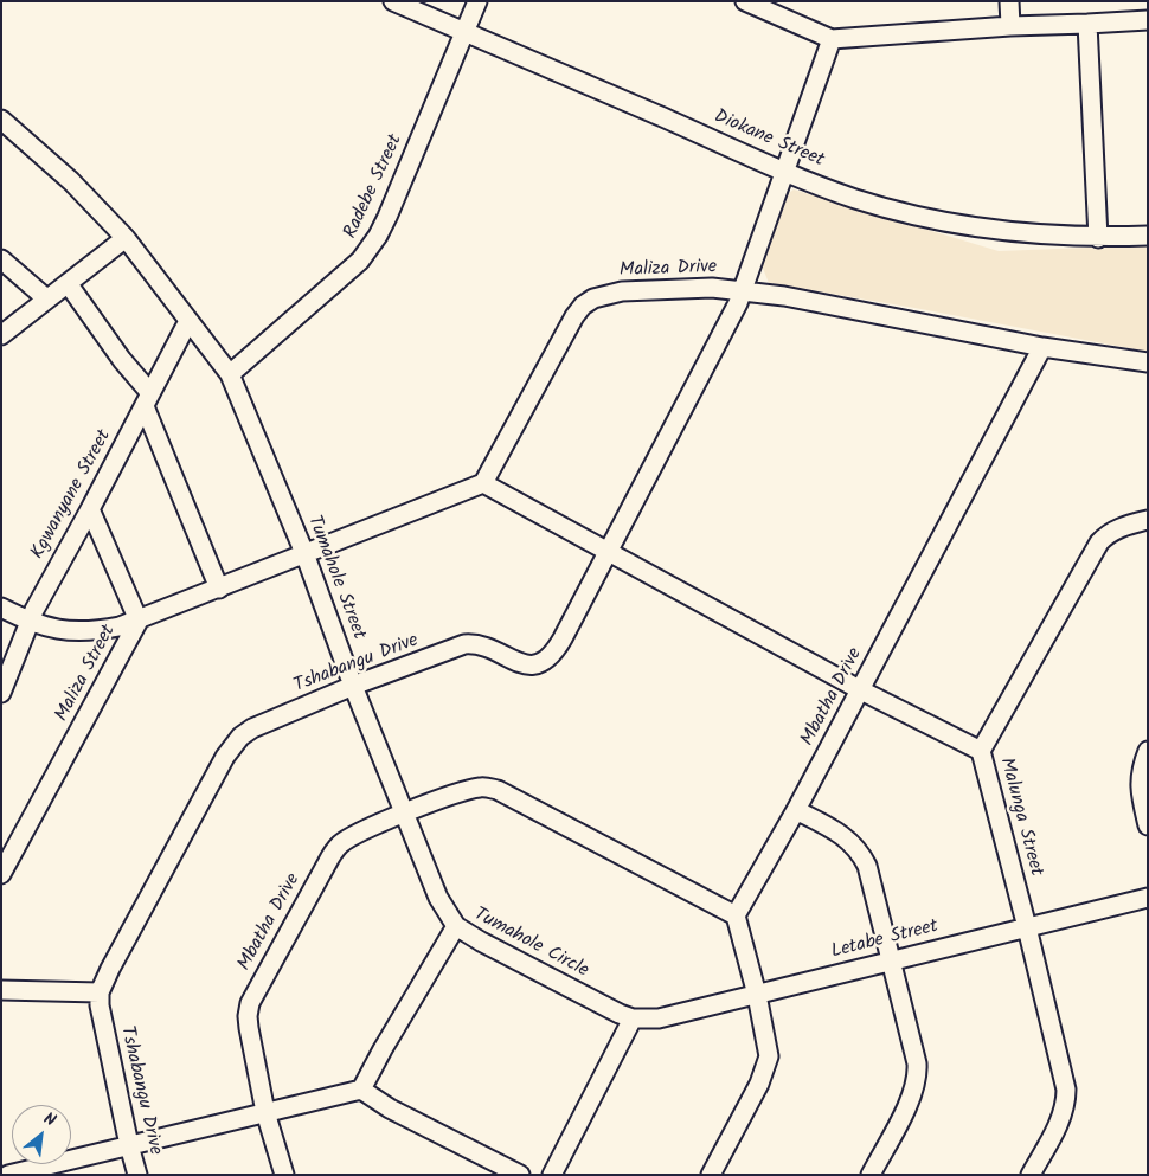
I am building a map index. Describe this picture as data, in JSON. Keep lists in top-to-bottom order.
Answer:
{
  "streets": {
    "street": [
      "Diokane Street",
      "Radebe Street",
      "Maliza Drive",
      "Kgwanyane Street",
      "Tumahole Street",
      "Tshabangu Drive",
      "Maliza Street",
      "Mbatha Drive",
      "Malunga Street",
      "Letabe Street",
      "Tumahole Circle"
    ]
  },
  "crossings": [
    ["Diokane Street", "Radebe Street"],
    ["Diokane Street", "Tshabangu Drive"],
    ["Radebe Street", "Tumahole Street"],
    ["Maliza Drive", "Tshabangu Drive"],
    ["Maliza Drive", "Mbatha Drive"],
    ["Kgwanyane Street", "Tumahole Street"],
    ["Tumahole Street", "Tshabangu Drive"],
    ["Tumahole Street", "Maliza Street"],
    ["Tumahole Street", "Mbatha Drive"],
    ["Tumahole Street", "Tumahole Circle"],
    ["Malunga Street", "Letabe Street"],
    ["Letabe Street", "Tumahole Circle"]
  ],
  "north": "top right"
}
